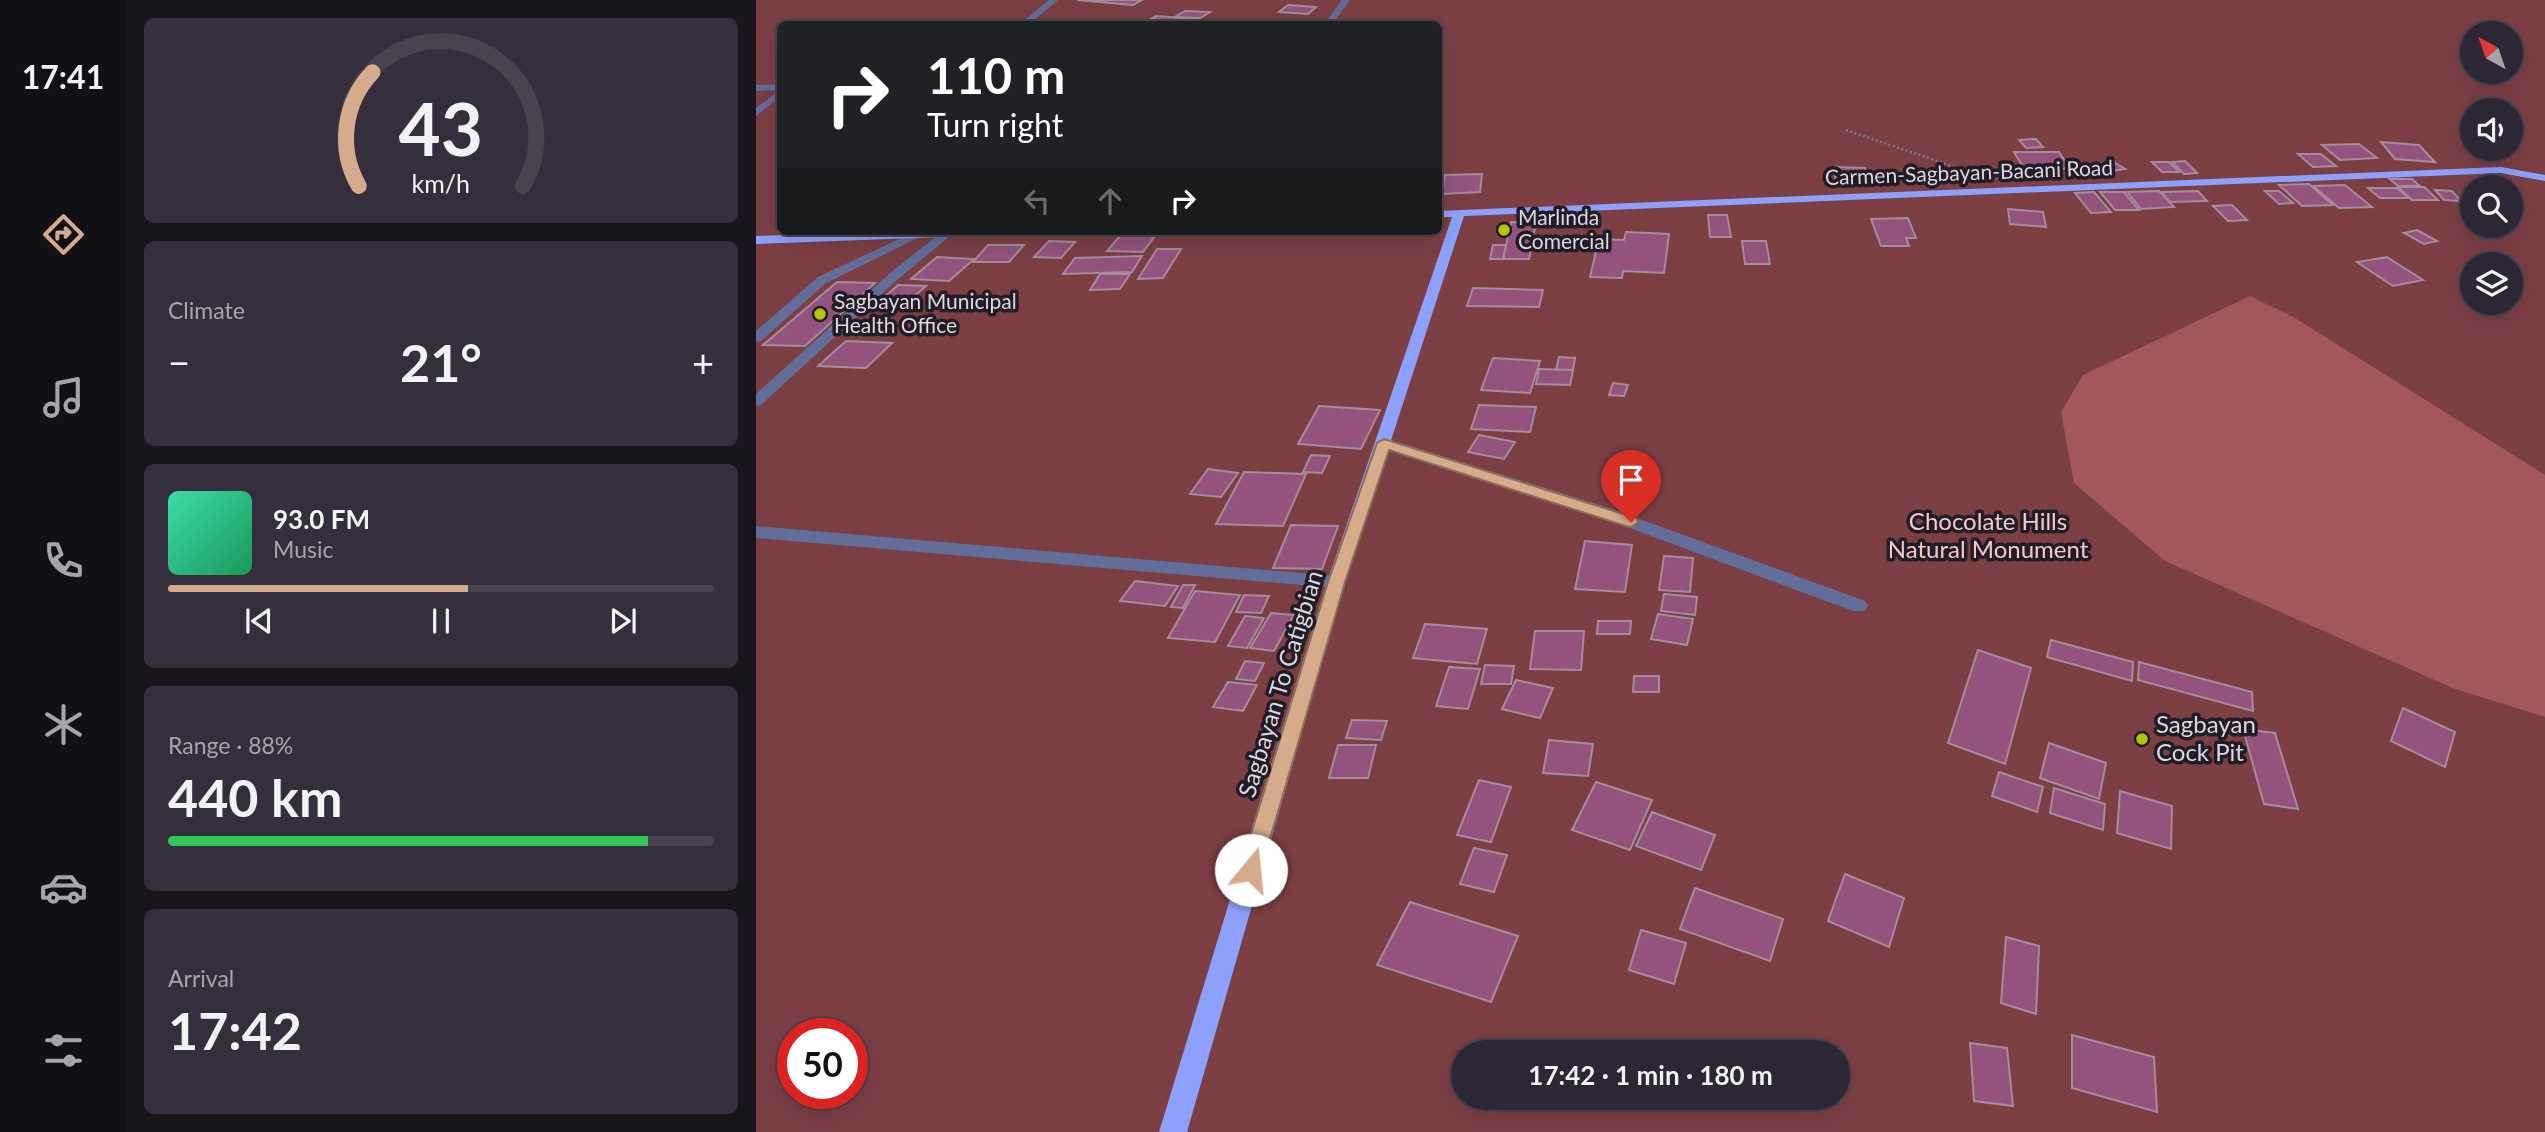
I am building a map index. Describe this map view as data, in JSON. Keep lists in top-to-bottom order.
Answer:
{
  "streets": {
    "main road": ["Carmen-Sagbayan-Bacani Road", "Sagbayan To Catigbian"]
  },
  "crossings": [
    ["Carmen-Sagbayan-Bacani Road", "Sagbayan To Catigbian"]
  ],
  "parks": ["Chocolate Hills Natural Monument"],
  "places": ["Marlinda Comercial", "Sagbayan Municipal Health Office", "Sagbayan Cock Pit"],
  "north": "top left",
  "page": {
    "tabs": "17:41",
    "turn": ["110 m", "Turn right"],
    "tile": [
      "Climate",
      ["Range · 88%", "440 km"],
      ["Arrival", "17:42"]
    ],
    "heat": ["−", "21°", "+"],
    "song": ["93.0 FM", "Music"],
    "limit": "50",
    "trip": "17:42 · 1 min · 180 m",
    "gauge": ["43", "km/h"]
  }
}
